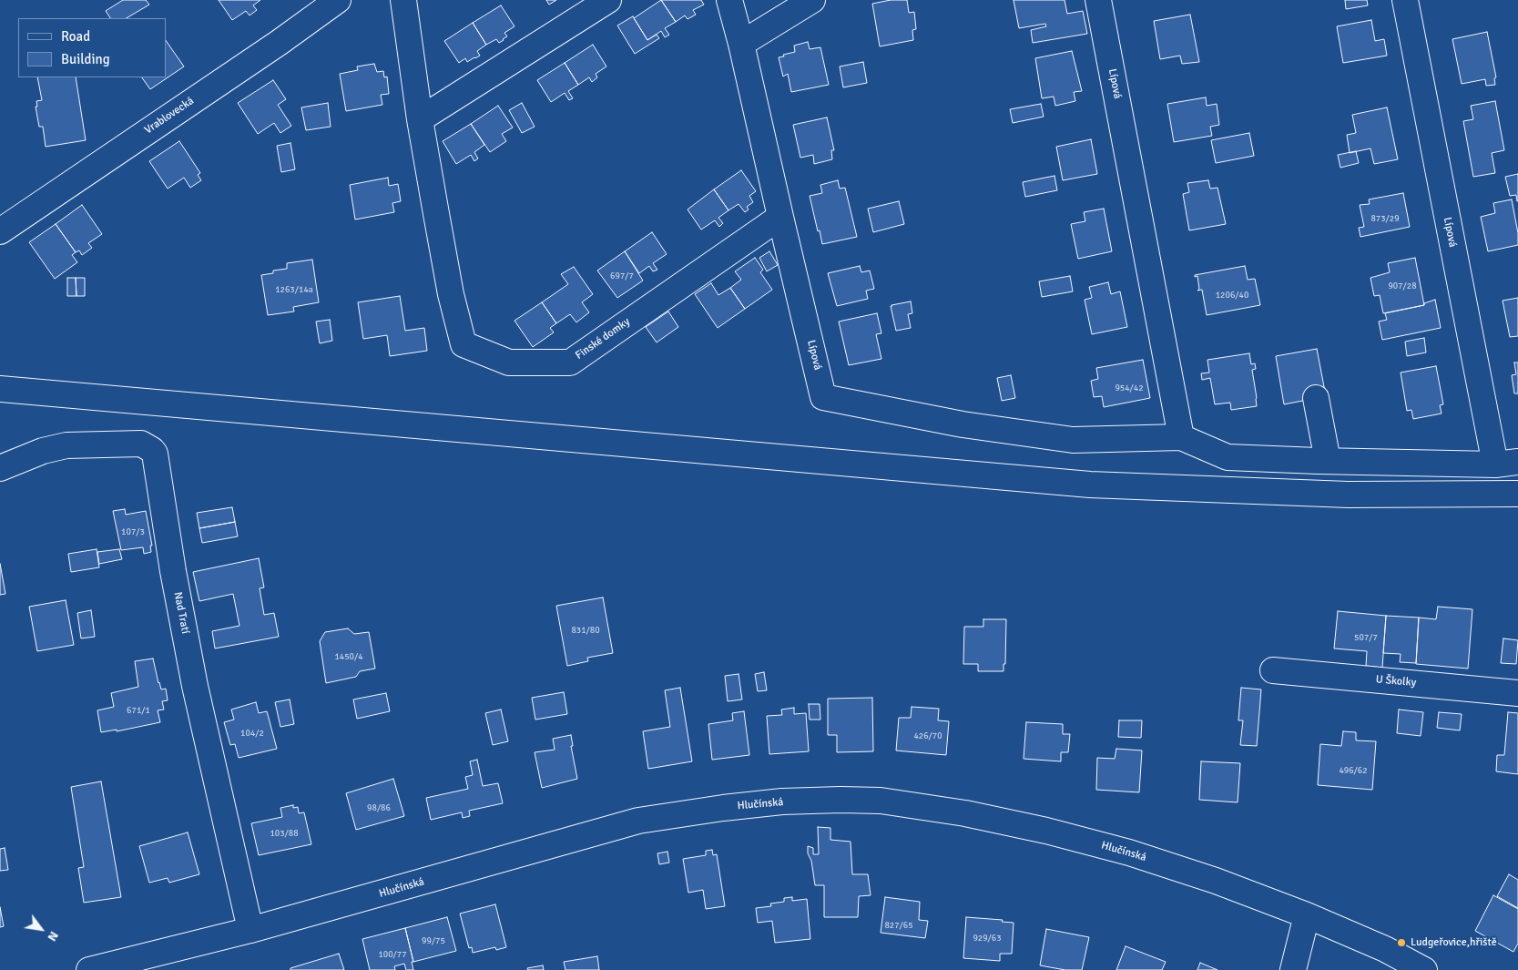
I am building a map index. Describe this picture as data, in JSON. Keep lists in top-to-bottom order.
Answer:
{
  "streets": {
    "street": [
      "Lípová",
      "Vrablovecká",
      "Finské domky",
      "Nad Tratí",
      "U Školky",
      "Hlučínská"
    ]
  },
  "crossings": [
    ["Lípová", "Finské domky"],
    ["Nad Tratí", "Hlučínská"]
  ],
  "places": ["Ludgeřovice,hřiště"],
  "house_numbers": [
    "873/29",
    "697/7",
    "907/28",
    "1263/14a",
    "1206/40",
    "954/42",
    "107/3",
    "831/80",
    "507/7",
    "1450/4",
    "671/1",
    "104/2",
    "426/70",
    "496/62",
    "98/86",
    "103/88",
    "827/65",
    "929/63",
    "99/75",
    "100/77"
  ],
  "legend": ["Road", "Building"],
  "north": "bottom right"
}
